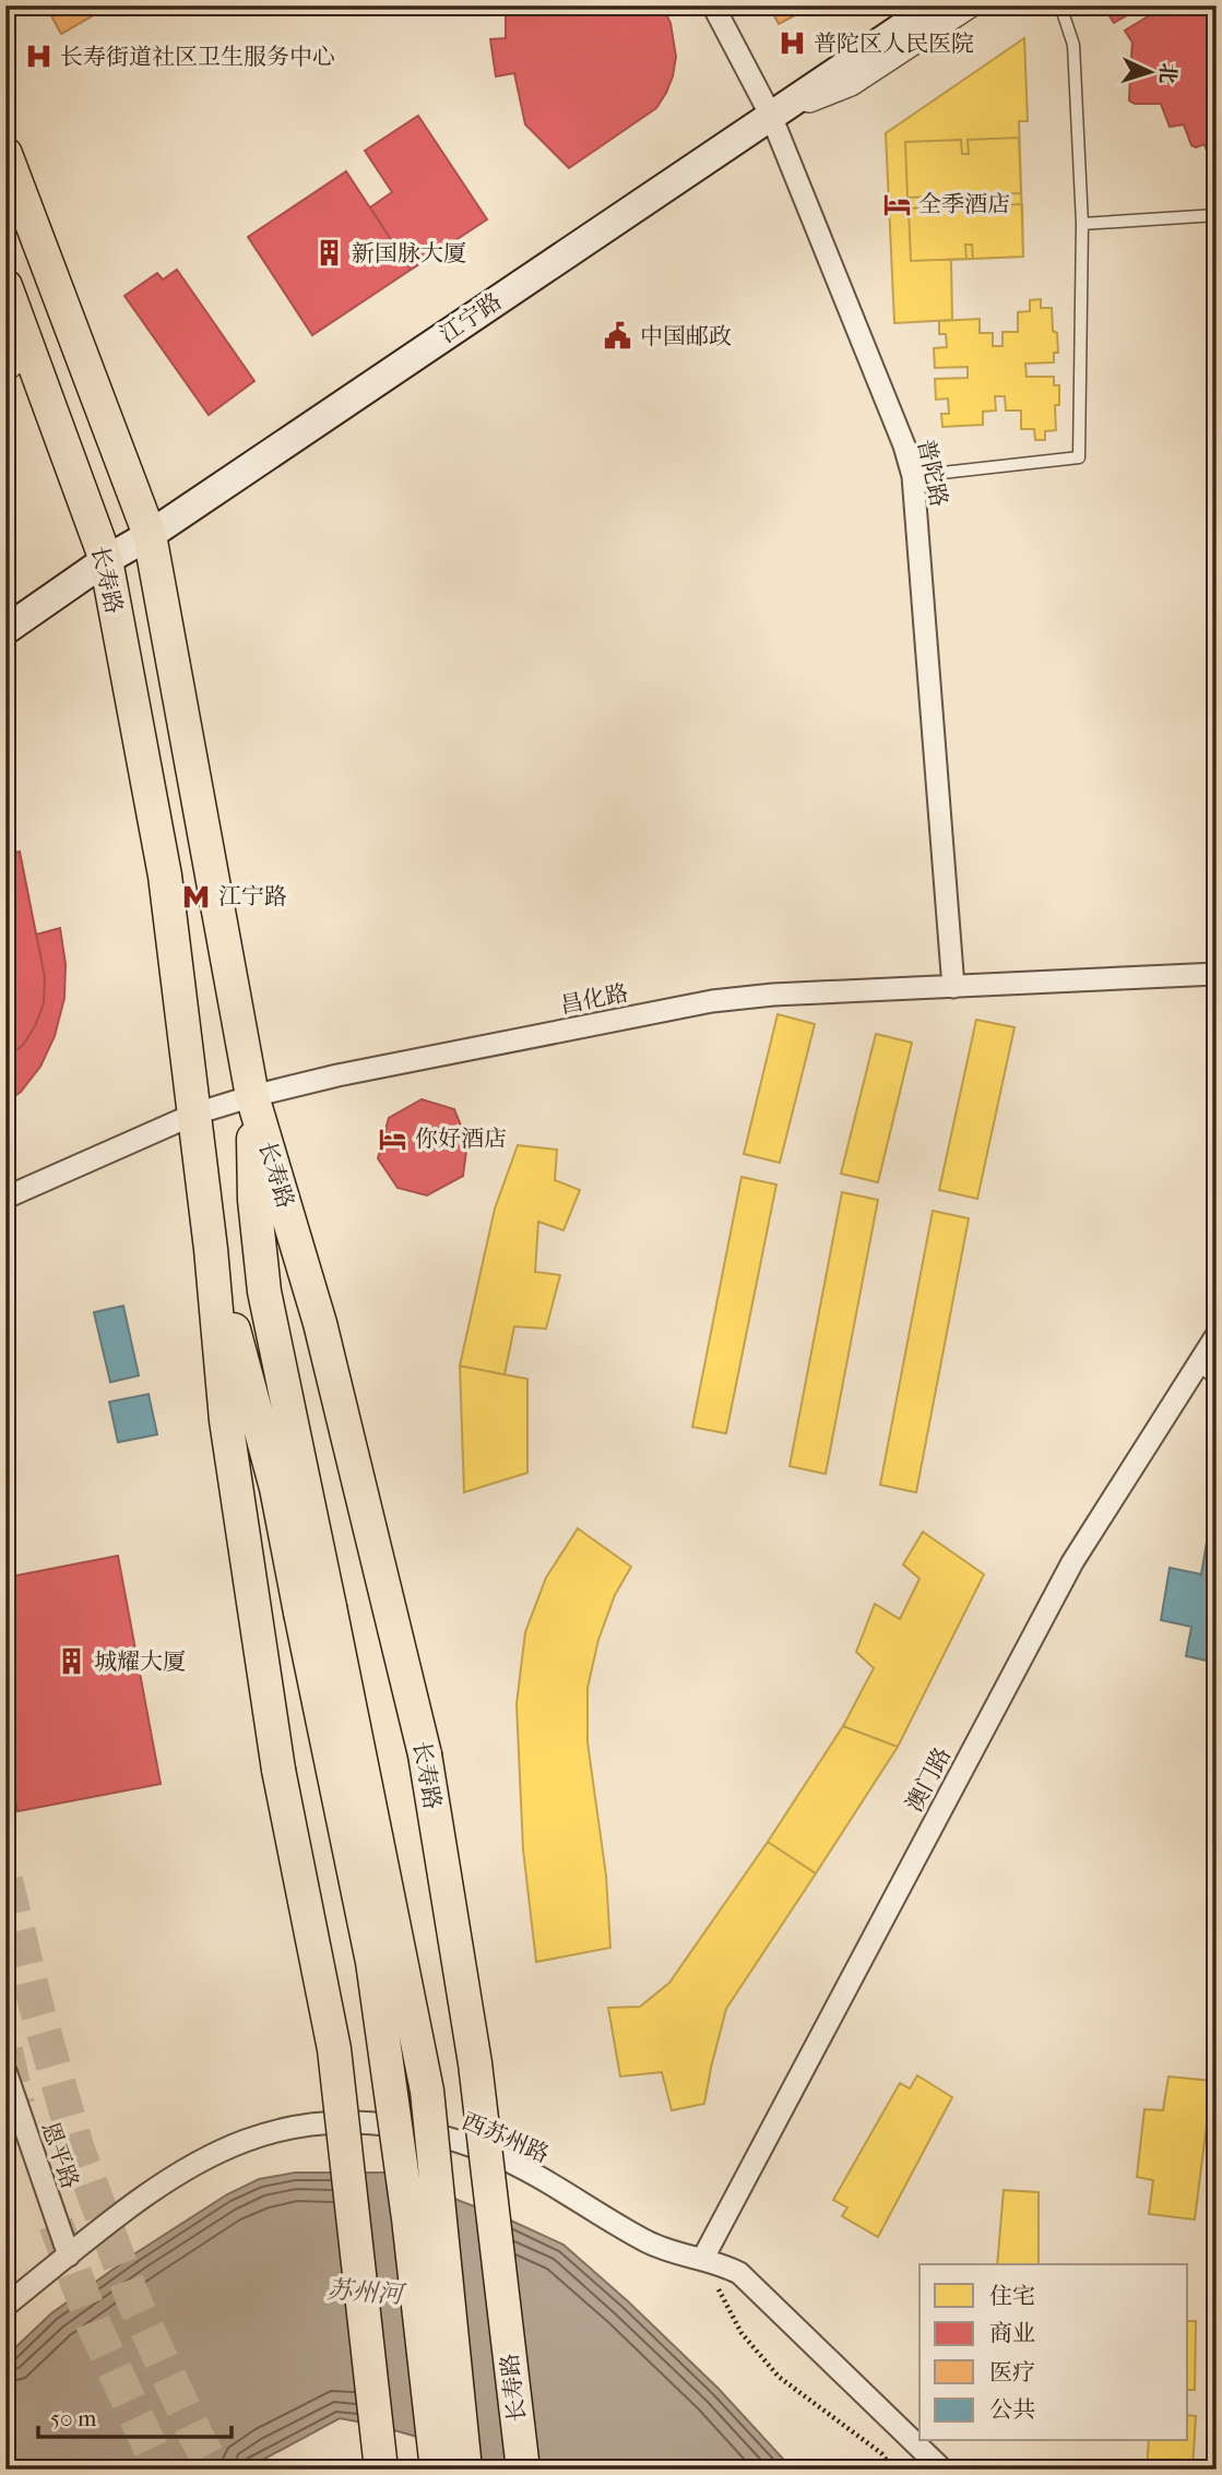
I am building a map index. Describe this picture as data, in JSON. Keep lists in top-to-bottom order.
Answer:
{
  "streets": {
    "main road": ["江宁路", "长寿路"],
    "street": [
      "普陀路",
      "昌化路",
      "澳门路",
      "西苏州路",
      "恩平路"
    ]
  },
  "crossings": [
    ["江宁路", "普陀路"],
    ["江宁路", "长寿路"],
    ["普陀路", "昌化路"],
    ["长寿路", "昌化路"],
    ["澳门路", "西苏州路"],
    ["西苏州路", "恩平路"]
  ],
  "water": ["苏州河"],
  "places": {
    "hospital": ["普陀区人民医院", "长寿街道社区卫生服务中心"],
    "hotel": ["全季酒店", "你好酒店"],
    "building": ["新国脉大厦", "城耀大厦"],
    "public building": ["中国邮政"],
    "metro station": ["江宁路"]
  },
  "legend": [
    "住宅",
    "商业",
    "医疗",
    "公共"
  ],
  "scale_bar": "50 m",
  "north": "right"
}
